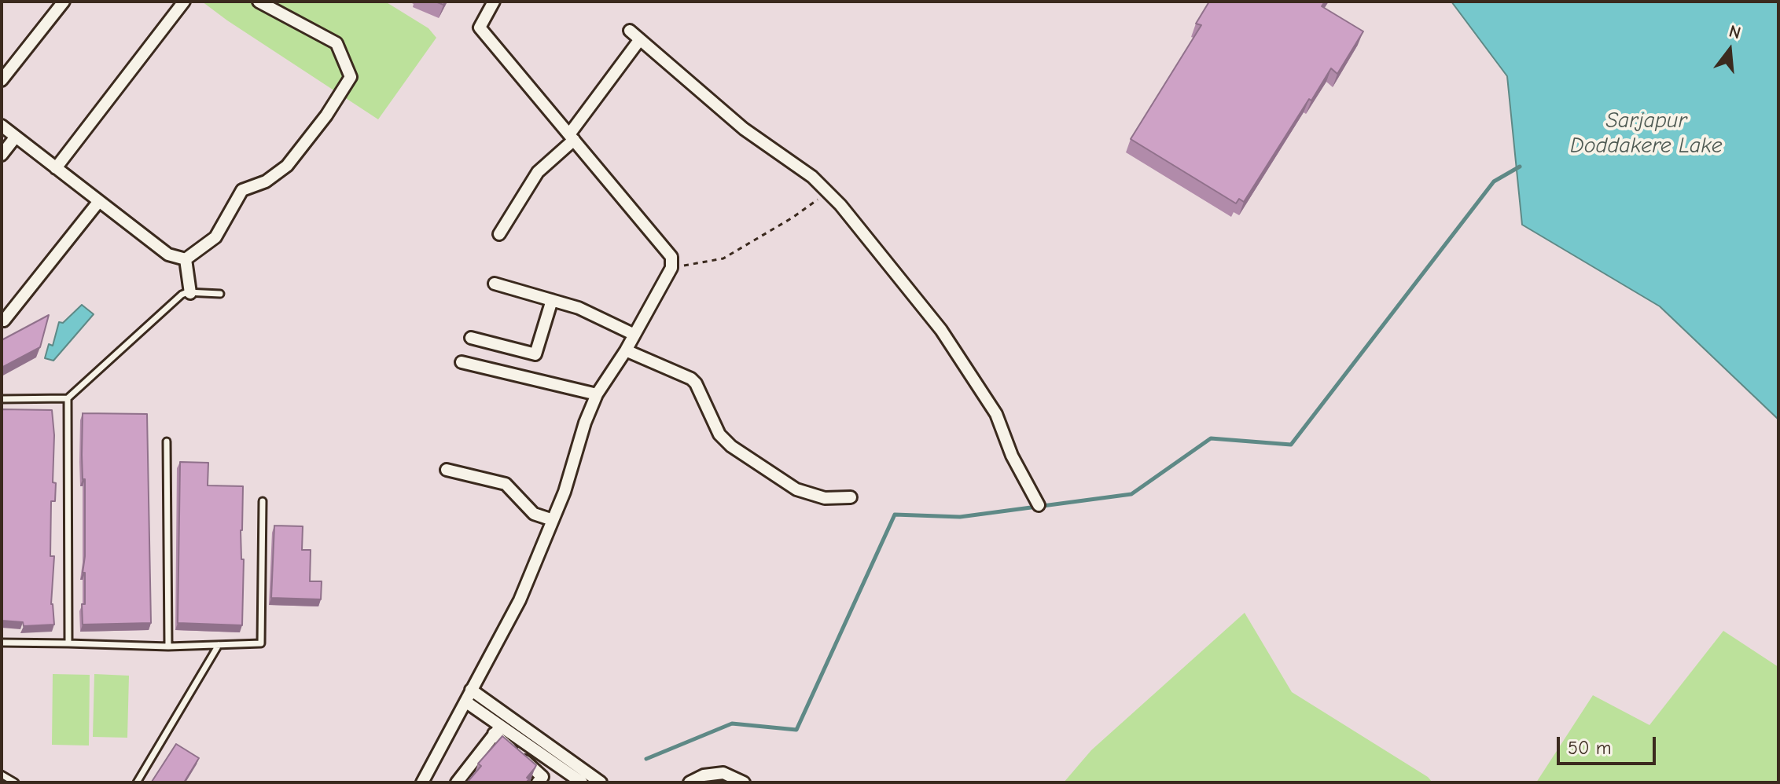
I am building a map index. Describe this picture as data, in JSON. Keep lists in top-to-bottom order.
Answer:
{
  "water": ["Sarjapur Doddakere Lake"],
  "scale_bar": "50 m",
  "north": "top"
}
